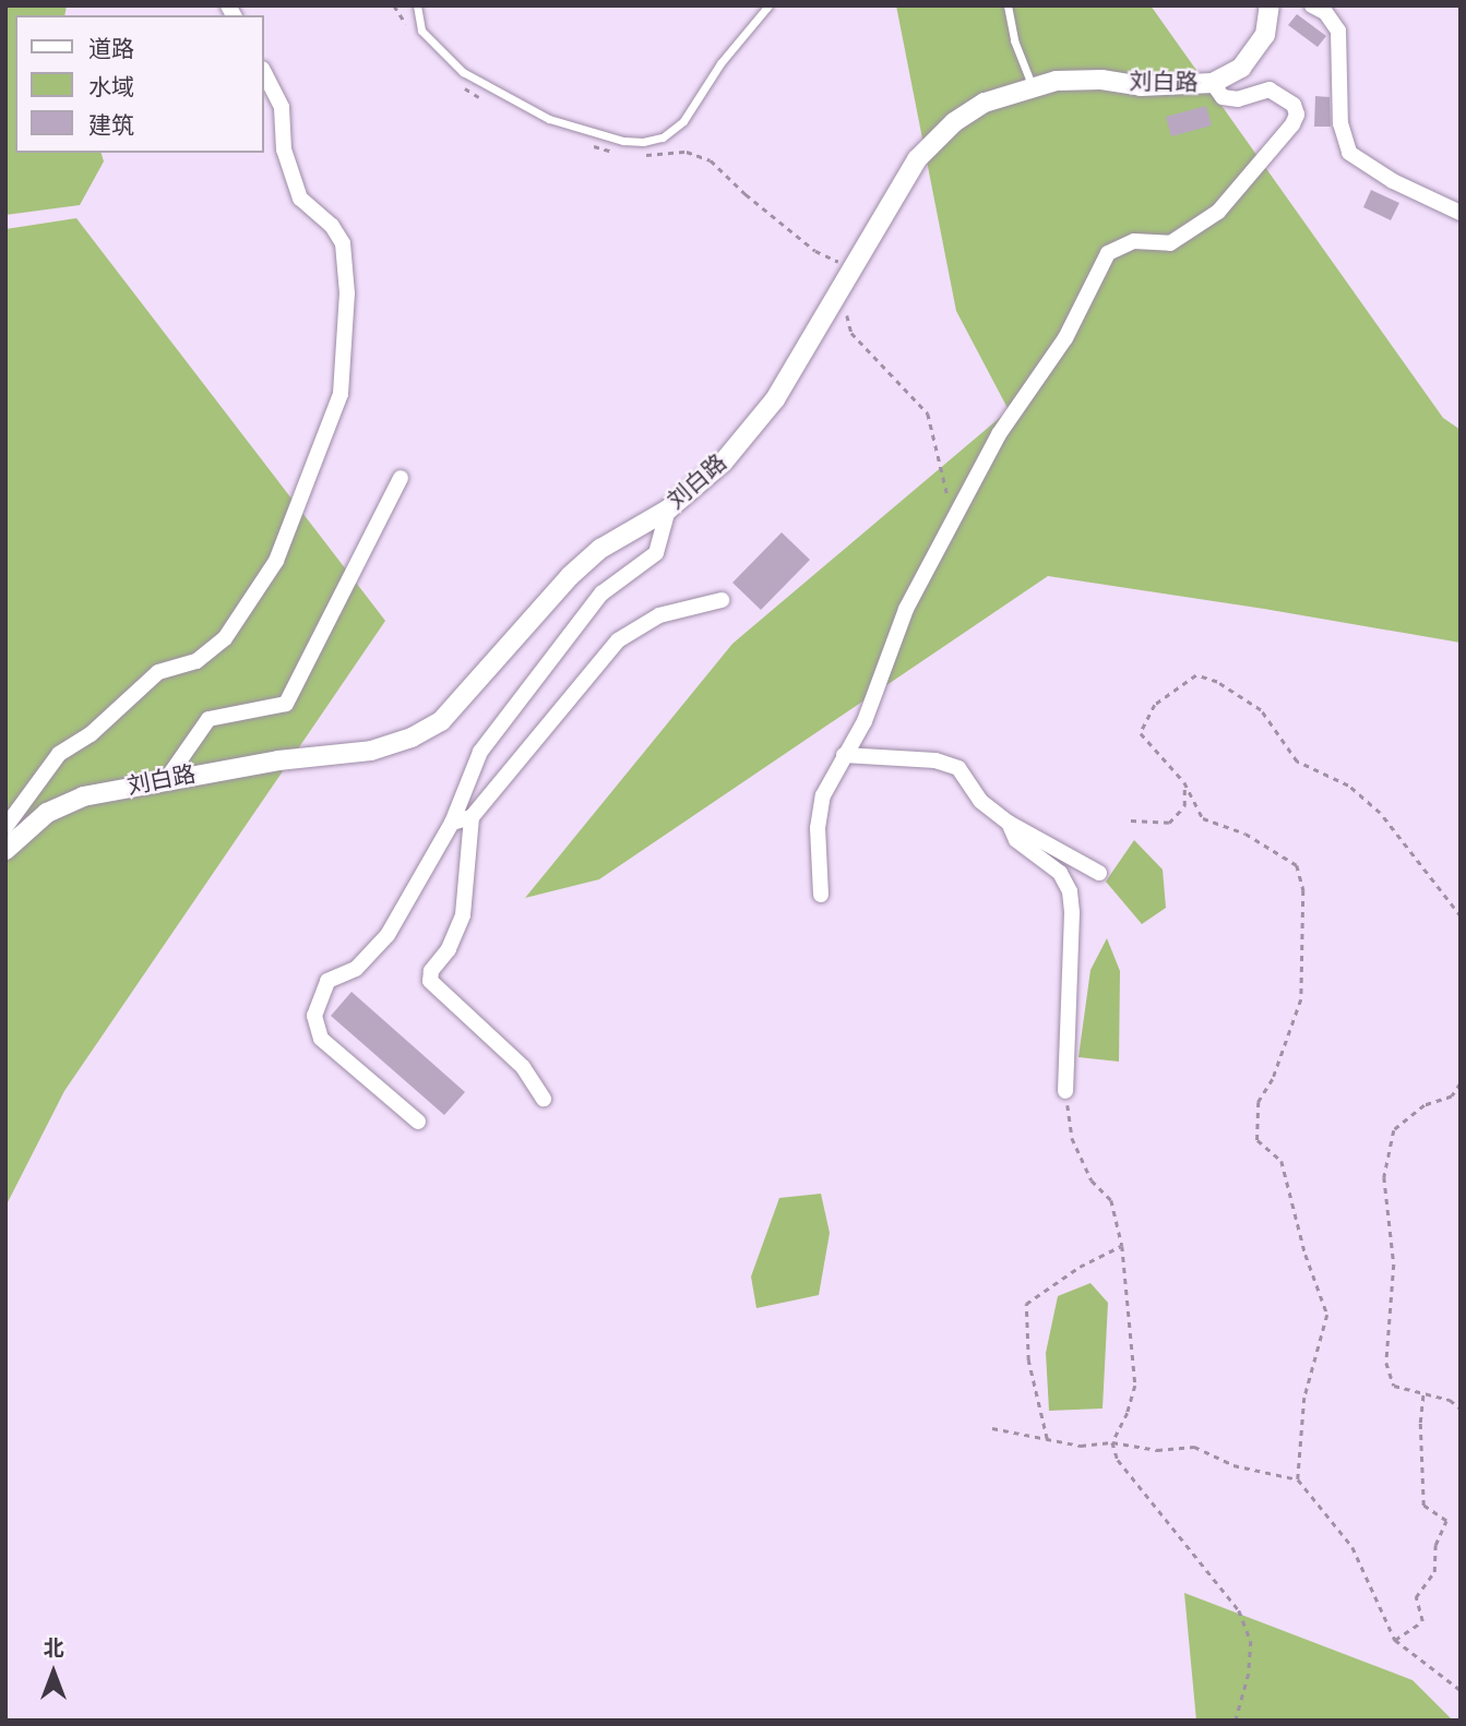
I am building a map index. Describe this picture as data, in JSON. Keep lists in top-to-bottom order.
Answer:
{
  "streets": {
    "street": ["刘白路"]
  },
  "legend": ["道路", "水域", "建筑"],
  "north": "top"
}
